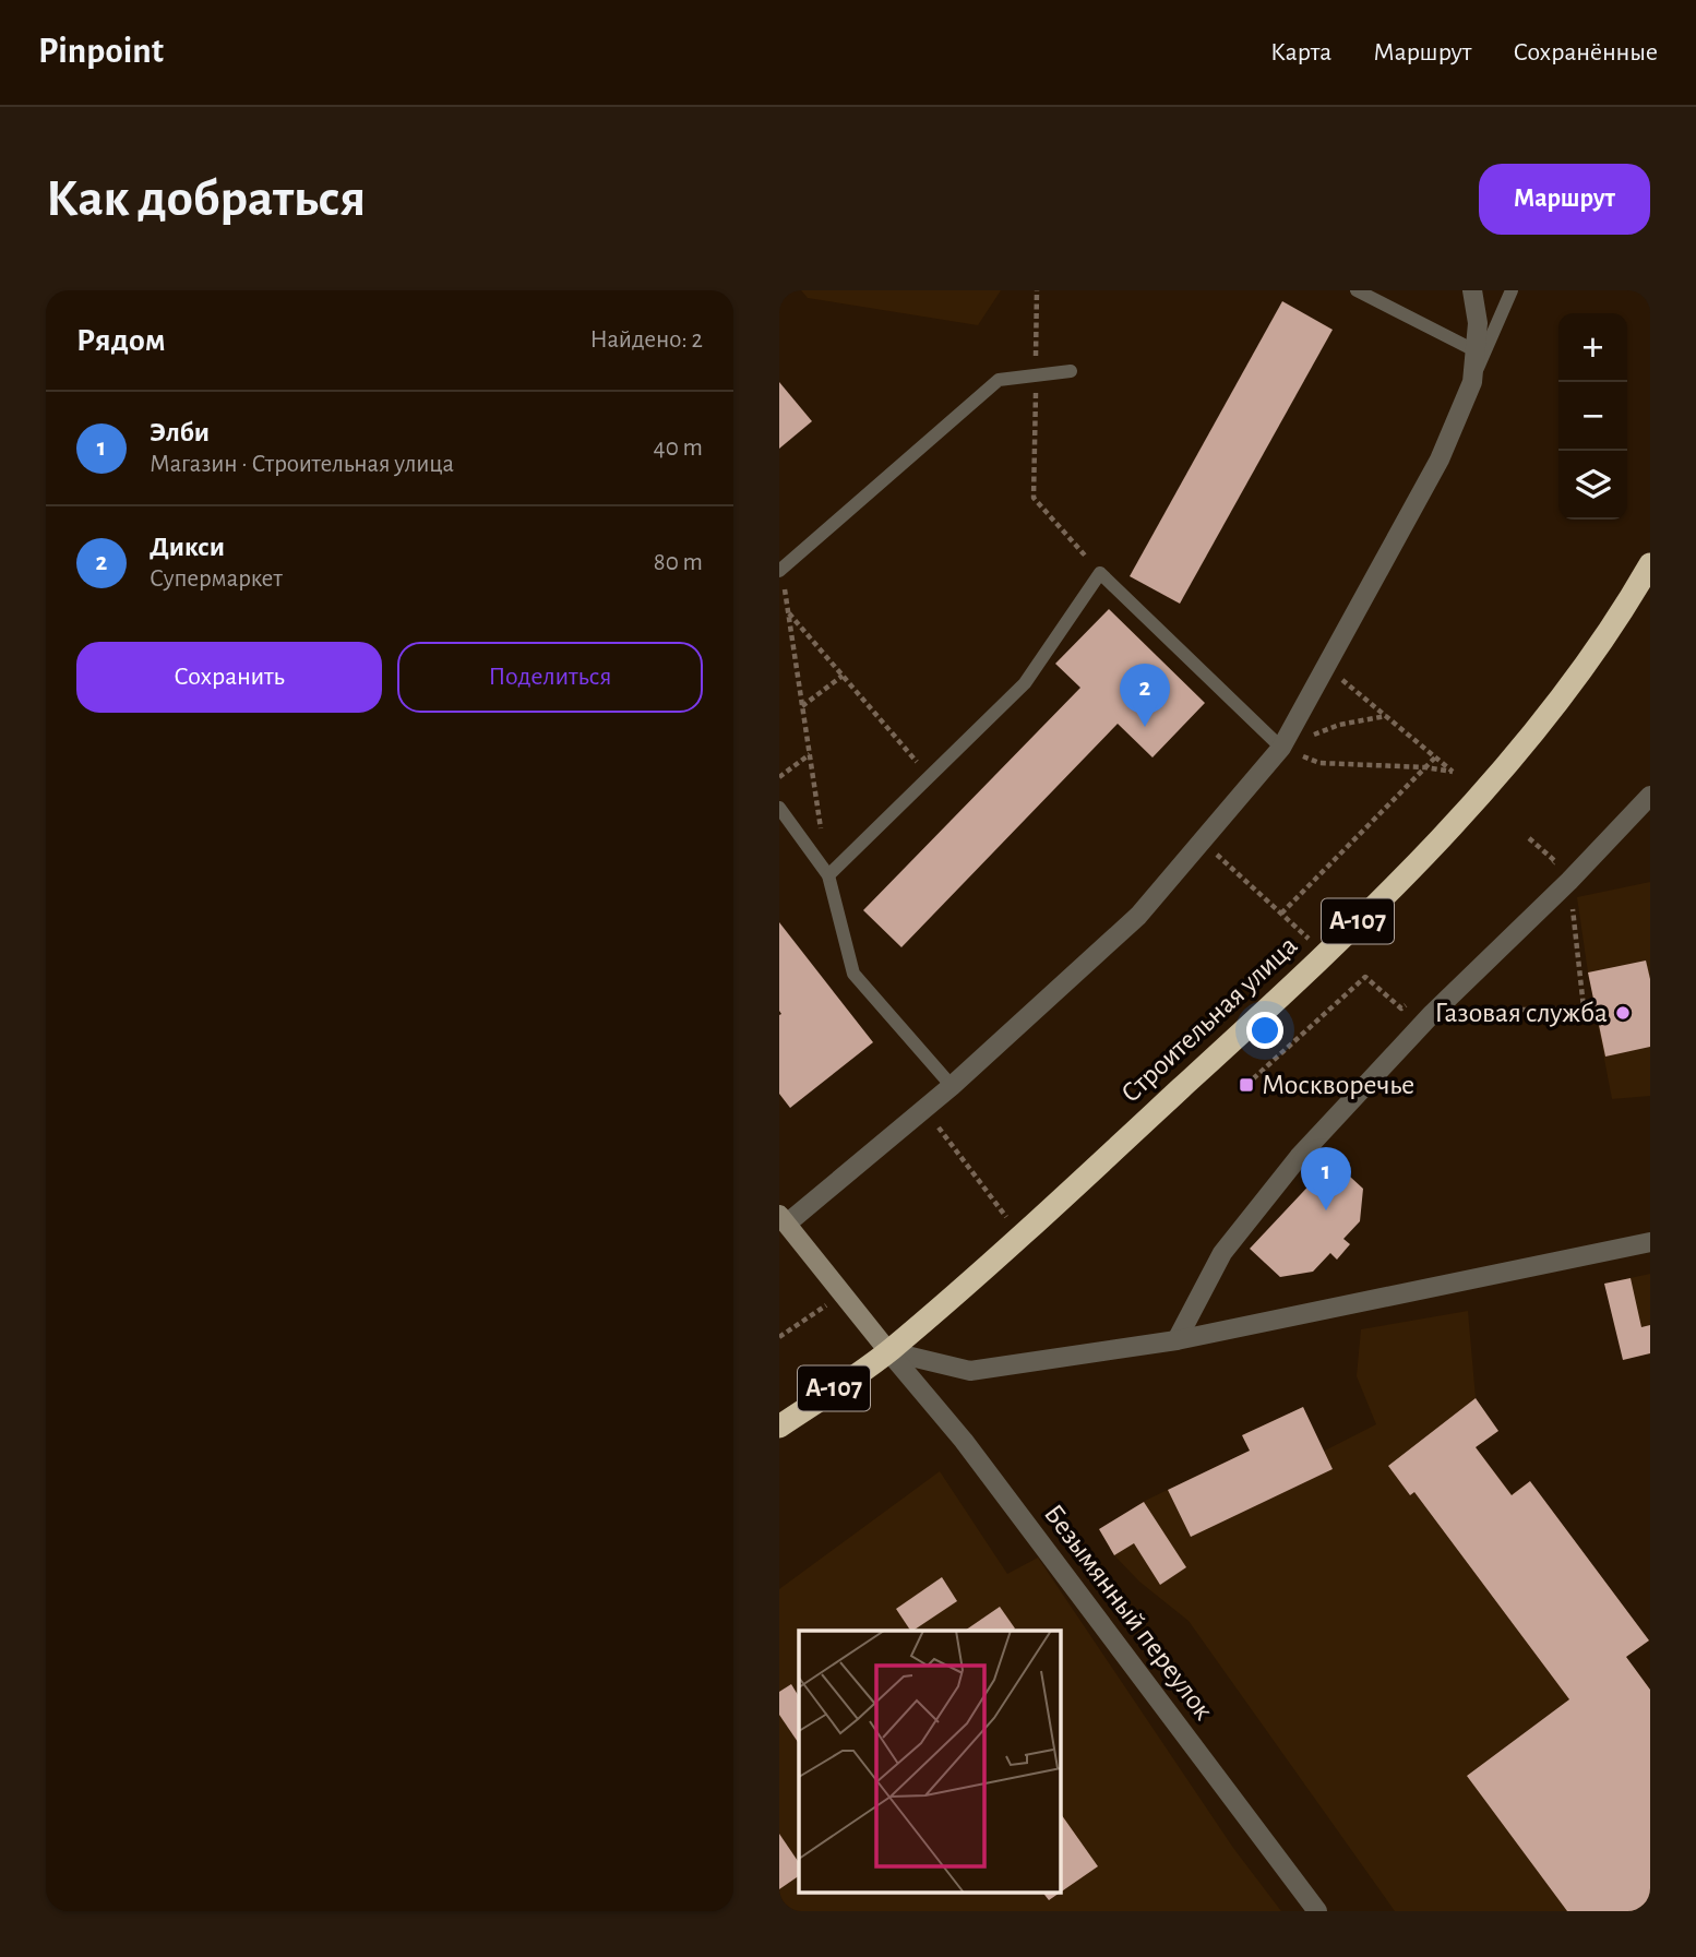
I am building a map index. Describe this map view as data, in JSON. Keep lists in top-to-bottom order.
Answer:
{
  "streets": {
    "highway": ["А-107", "Строительная улица"],
    "street": ["Безымянный переулок"]
  },
  "crossings": [
    ["Строительная улица", "Безымянный переулок"]
  ],
  "places": {
    "other": ["Газовая служба"],
    "transit": ["Москворечье"]
  },
  "page": {
    "header": "Pinpoint",
    "nav": ["Карта", "Маршрут", "Сохранённые"],
    "buttons": [
      "Маршрут",
      ["Сохранить", "Поделиться"]
    ],
    "title": "Как добраться",
    "heading": ["Рядом", "Найдено: 2"],
    "map_buttons": ["+", "−"],
    "list": [
      {
        "mark": "1",
        "name": "Элби",
        "note": "Магазин · Строительная улица",
        "value": "40 m"
      },
      {
        "mark": "2",
        "name": "Дикси",
        "note": "Супермаркет",
        "value": "80 m"
      }
    ],
    "pins": ["2", "1"]
  }
}
